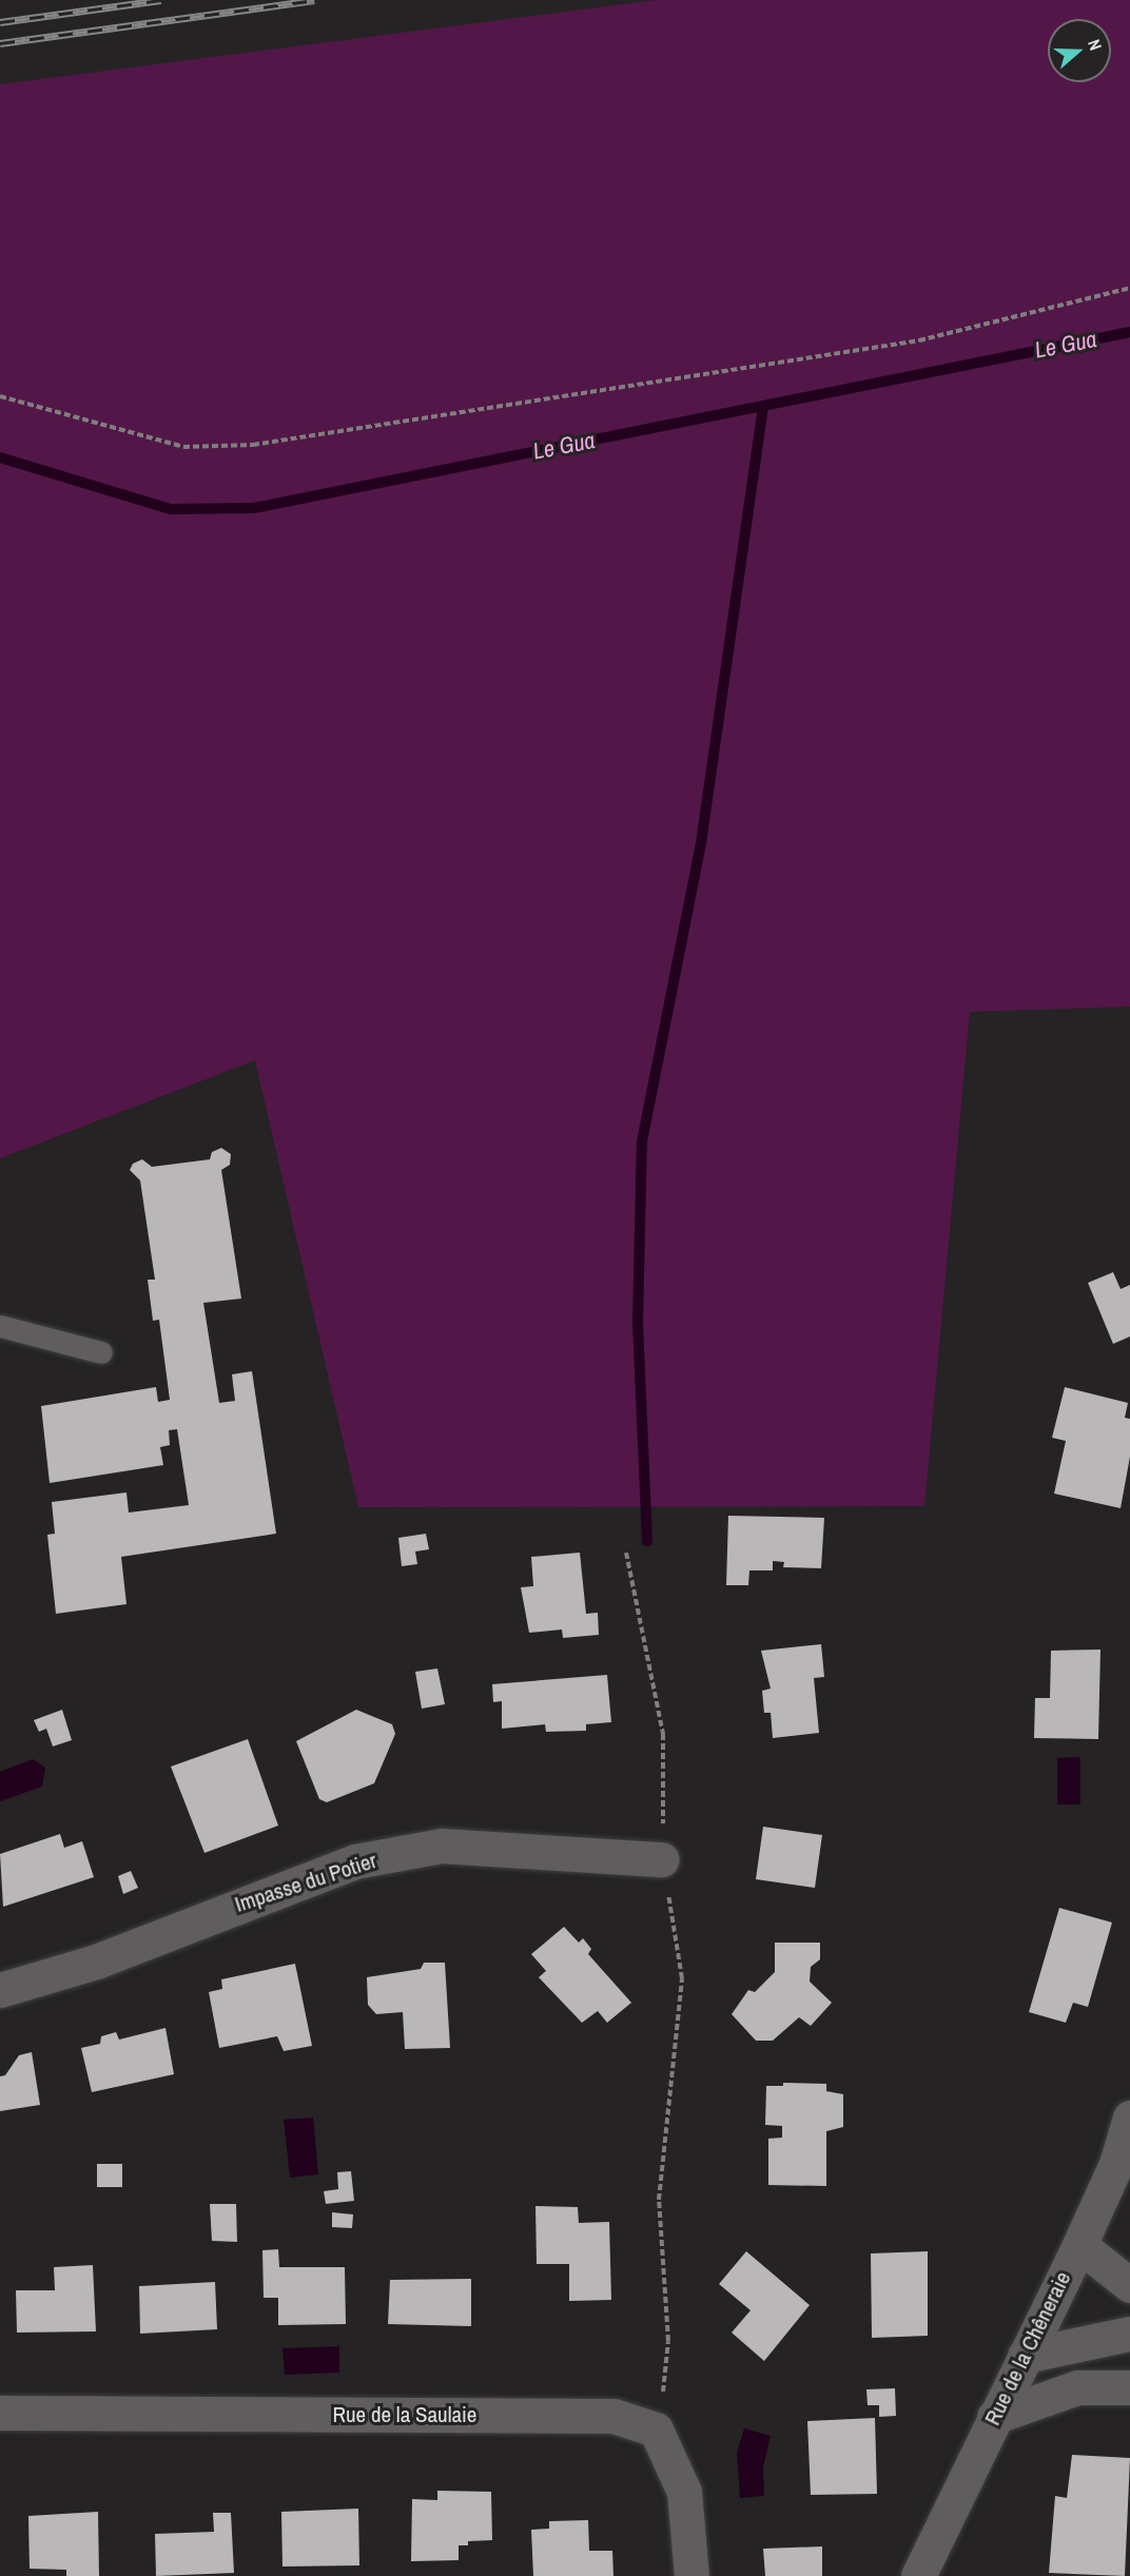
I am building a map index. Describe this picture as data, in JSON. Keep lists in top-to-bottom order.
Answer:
{
  "streets": {
    "street": ["Impasse du Potier", "Rue de la Chêneraie", "Rue de la Saulaie"]
  },
  "water": ["Le Gua"],
  "north": "right"
}
